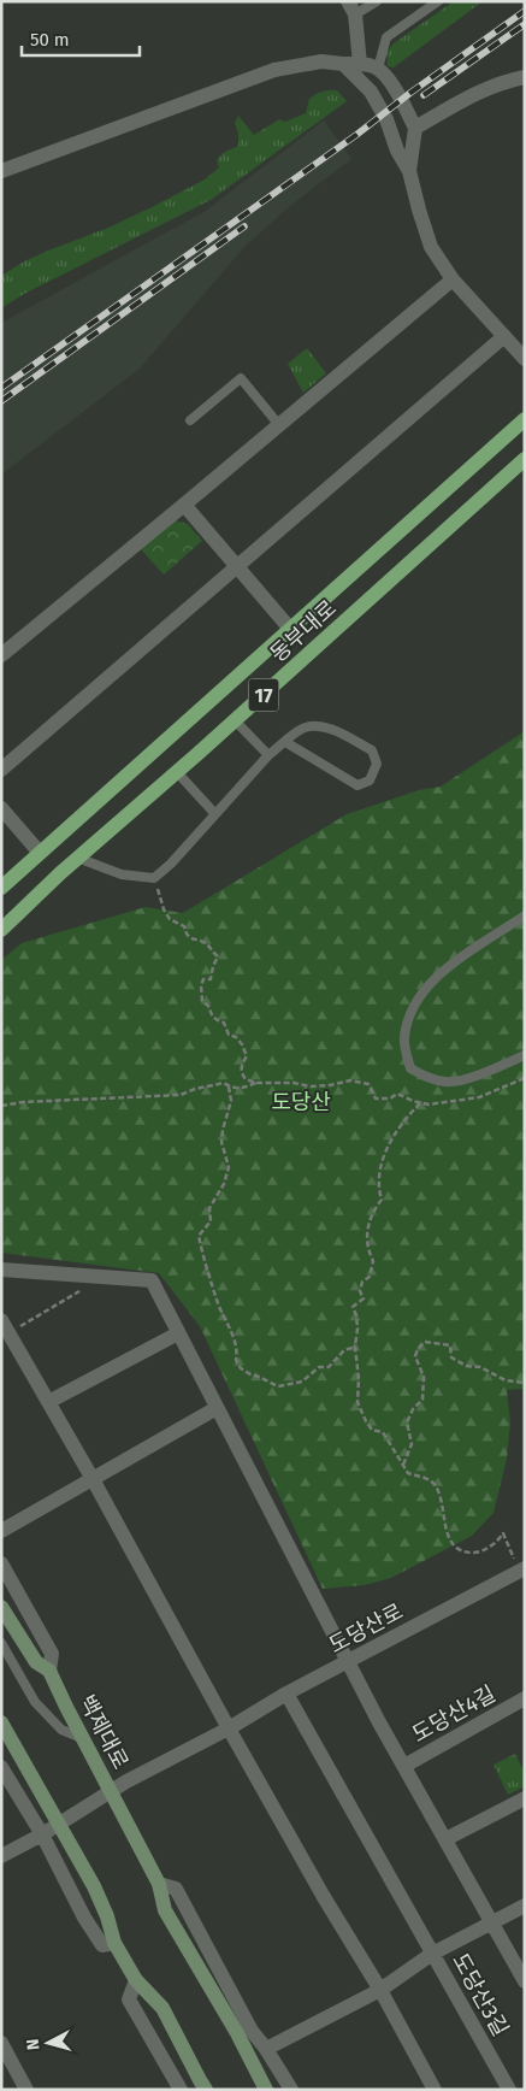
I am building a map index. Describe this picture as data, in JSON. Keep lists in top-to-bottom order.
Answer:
{
  "streets": {
    "main road": ["동부대로", "17"],
    "street": [
      "도당산로",
      "도당산4길",
      "백제대로",
      "도당산3길"
    ]
  },
  "crossings": [
    ["도당산로", "도당산4길"],
    ["도당산로", "백제대로"],
    ["도당산4길", "도당산3길"],
    ["백제대로", "도당산3길"]
  ],
  "parks": ["도당산"],
  "scale_bar": "50 m",
  "north": "left"
}
